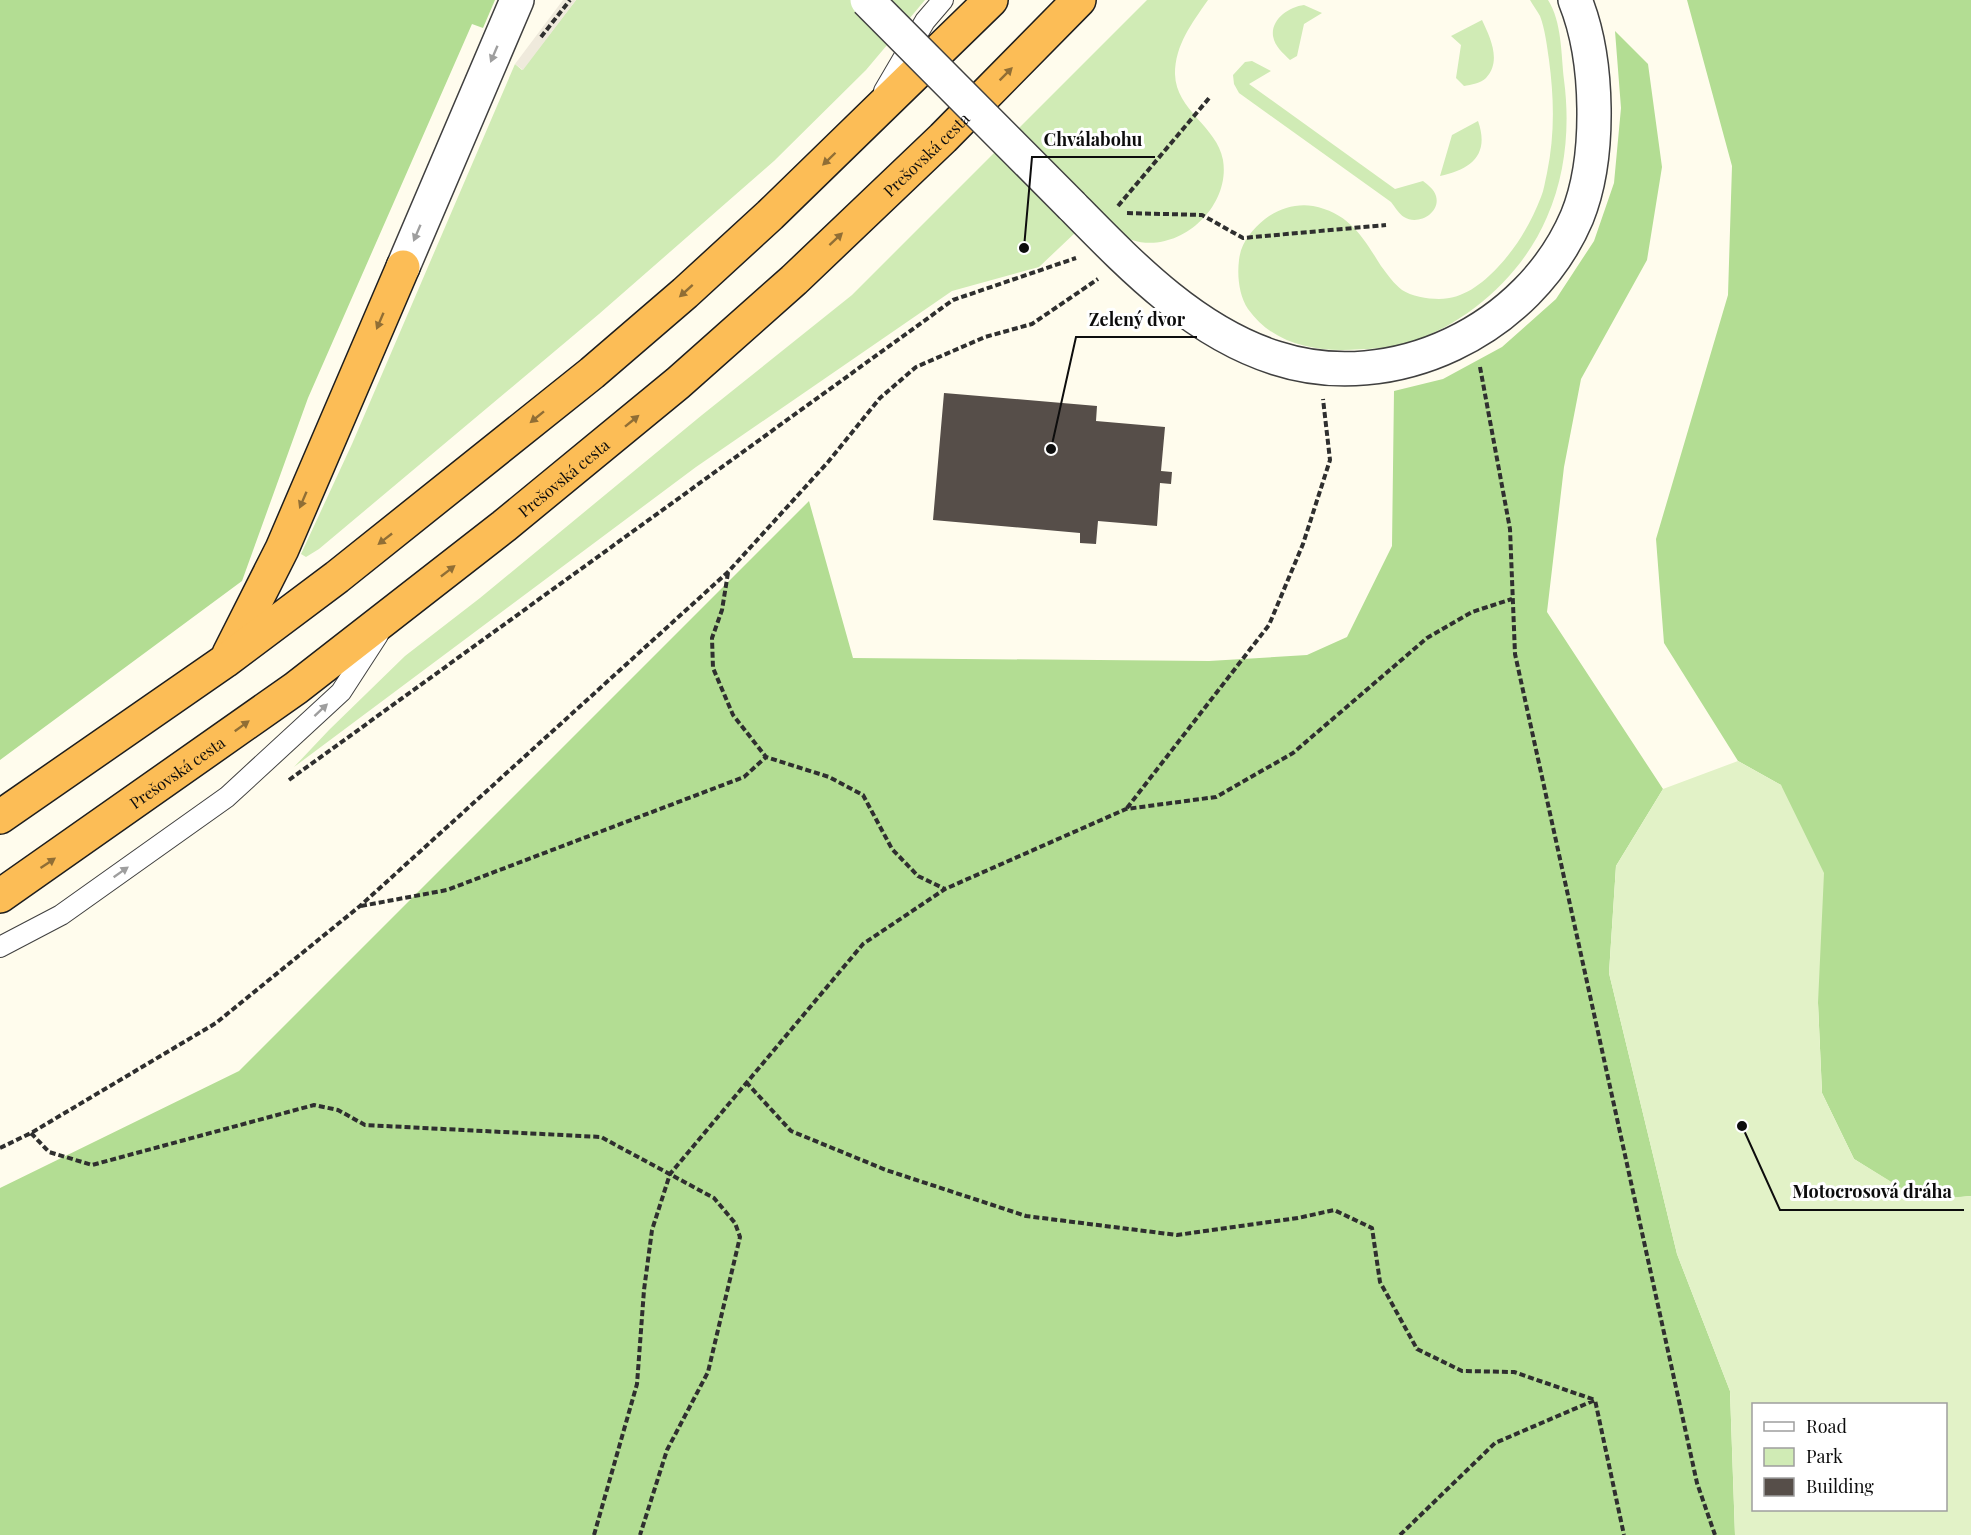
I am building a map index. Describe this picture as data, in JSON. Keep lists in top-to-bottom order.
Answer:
{
  "streets": {
    "highway": ["Prešovská cesta"]
  },
  "places": ["Chválabohu", "Zelený dvor", "Motocrosová dráha"],
  "legend": ["Road", "Park", "Building"]
}
